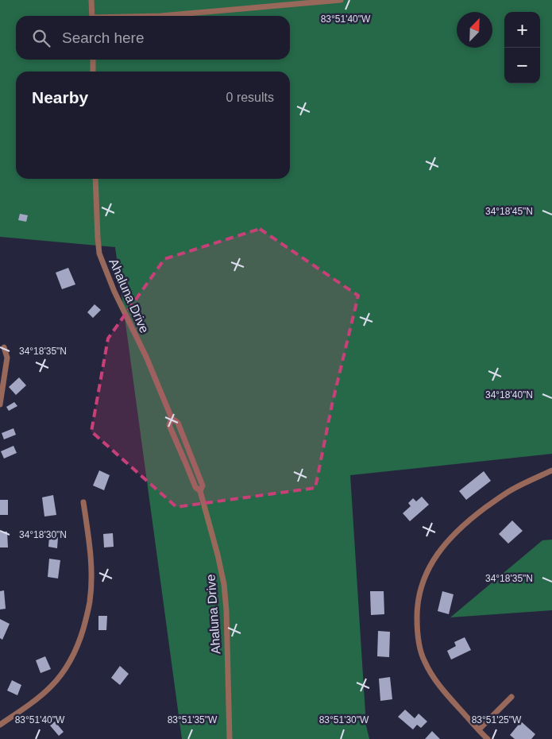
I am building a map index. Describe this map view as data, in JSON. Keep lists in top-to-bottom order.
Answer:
{
  "streets": {
    "street": ["Ahaluna Drive"]
  },
  "north": "top right",
  "page": {
    "map_buttons": ["+", "−"],
    "search": "Search here",
    "heading": ["Nearby", "0 results"]
  },
  "coordinates": [
    "83°51'40\"W",
    "34°18'45\"N",
    "34°18'35\"N",
    "34°18'40\"N",
    "34°18'30\"N",
    "83°51'35\"W",
    "83°51'30\"W",
    "83°51'25\"W"
  ]
}
